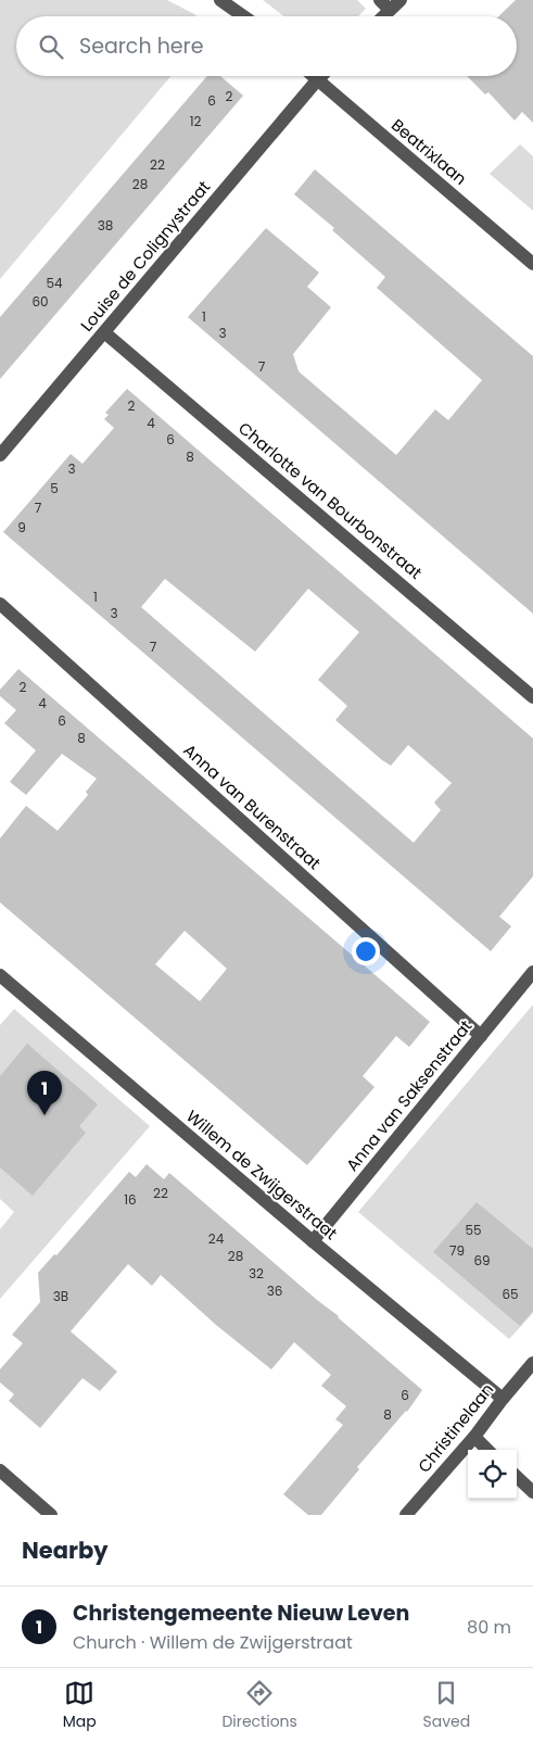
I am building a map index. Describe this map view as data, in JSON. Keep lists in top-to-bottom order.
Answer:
{
  "streets": {
    "street": [
      "Beatrixlaan",
      "Louise de Colignystraat",
      "Charlotte van Bourbonstraat",
      "Anna van Burenstraat",
      "Anna van Saksenstraat",
      "Willem de Zwijgerstraat",
      "Christinelaan"
    ]
  },
  "crossings": [
    ["Beatrixlaan", "Louise de Colignystraat"],
    ["Louise de Colignystraat", "Charlotte van Bourbonstraat"],
    ["Anna van Burenstraat", "Anna van Saksenstraat"],
    ["Anna van Saksenstraat", "Willem de Zwijgerstraat"],
    ["Willem de Zwijgerstraat", "Christinelaan"]
  ],
  "house_numbers": [
    "2",
    "6",
    "12",
    "22",
    "28",
    "38",
    "54",
    "60",
    "1",
    "3",
    "7",
    "2",
    "4",
    "6",
    "8",
    "3",
    "5",
    "7",
    "9",
    "1",
    "3",
    "7",
    "2",
    "4",
    "6",
    "8",
    "22",
    "16",
    "55",
    "24",
    "79",
    "28",
    "69",
    "32",
    "36",
    "65",
    "3B",
    "6",
    "8"
  ],
  "page": {
    "search": "Search here",
    "pins": "1",
    "heading": "Nearby",
    "list": [
      {
        "mark": "1",
        "name": "Christengemeente Nieuw Leven",
        "note": "Church · Willem de Zwijgerstraat",
        "value": "80 m"
      }
    ],
    "nav": ["Map", "Directions", "Saved"]
  }
}
